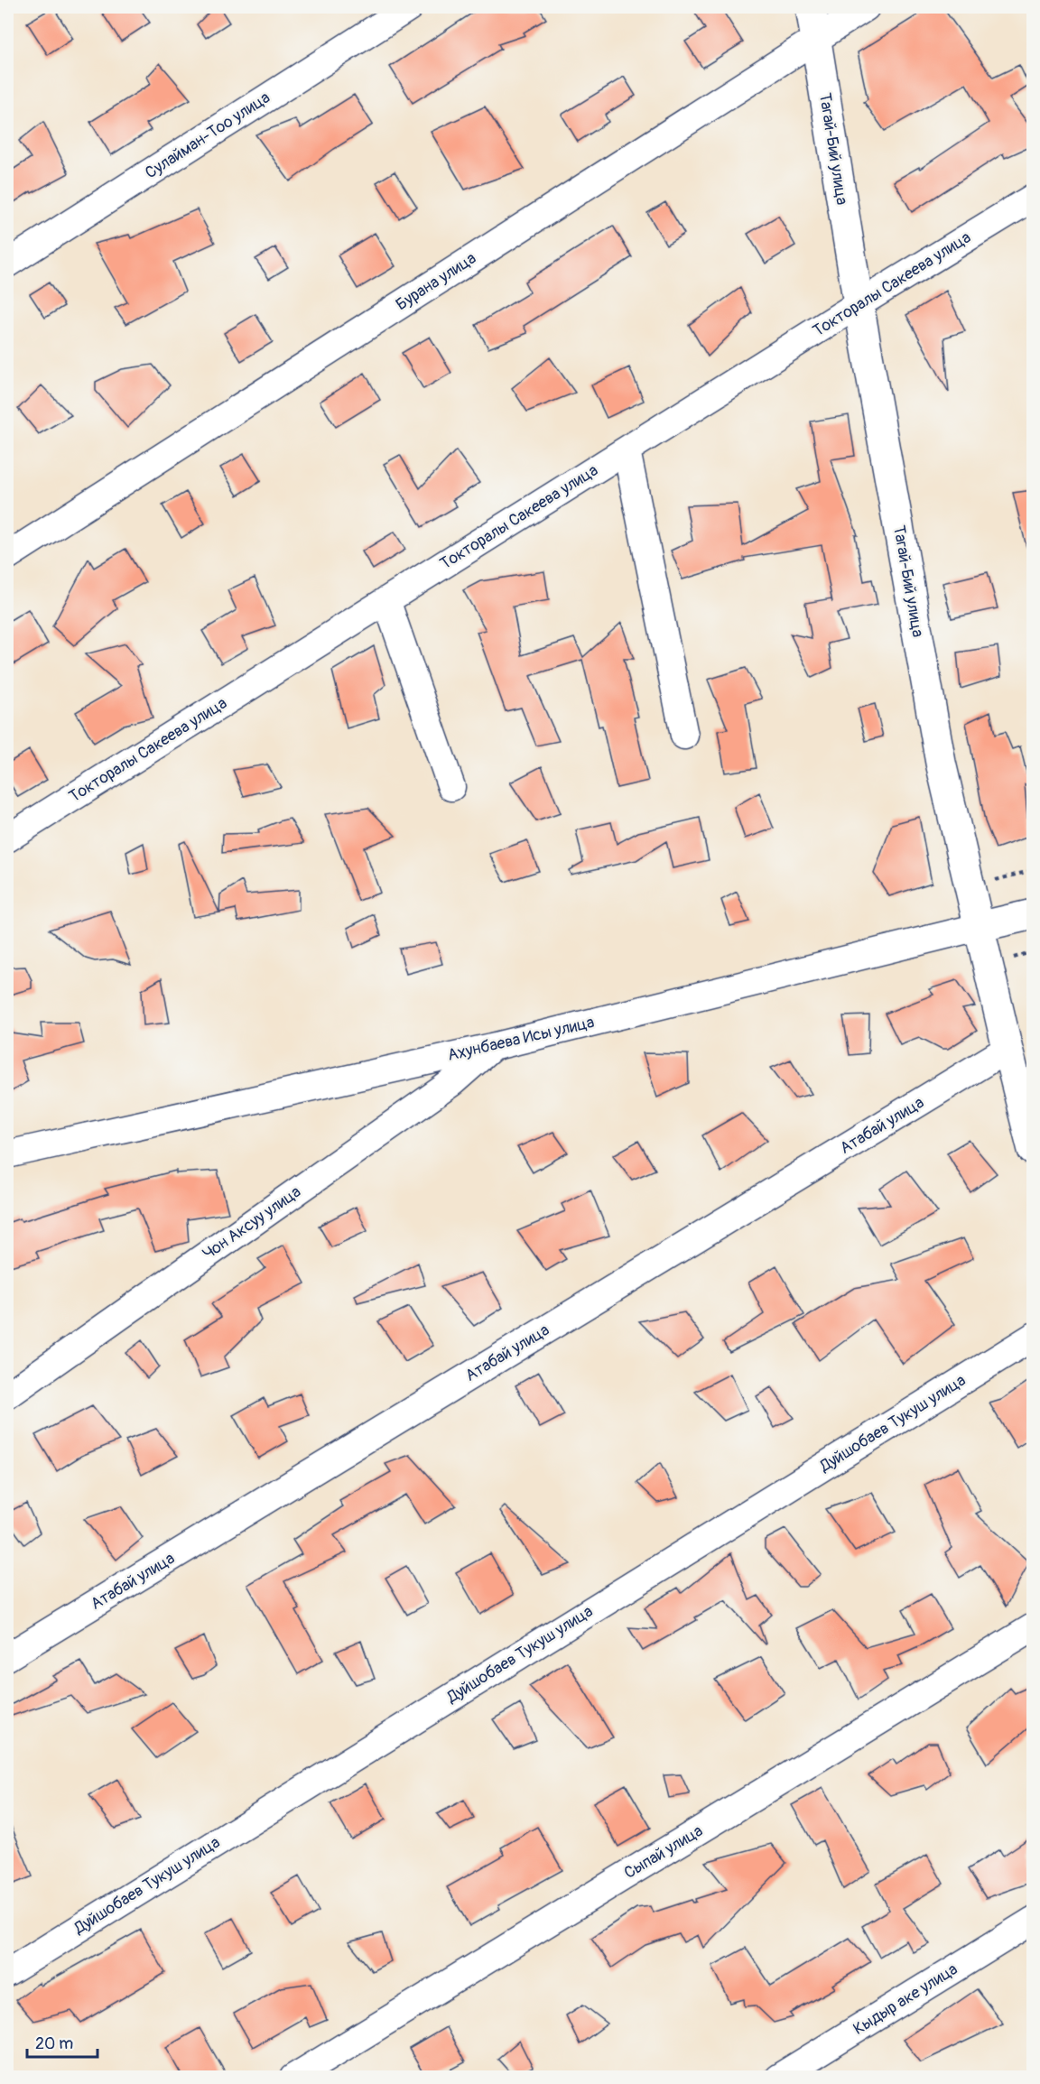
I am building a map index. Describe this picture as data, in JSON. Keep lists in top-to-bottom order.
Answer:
{
  "streets": {
    "street": [
      "Сулайман-Тоо улица",
      "Тагай-Бий улица",
      "Бурана улица",
      "Токторалы Сакеева улица",
      "Ахунбаева Исы улица",
      "Атабай улица",
      "Чон Аксуу улица",
      "Дуйшобаев Тукуш улица",
      "Сыпай улица",
      "Кыдыр аке улица"
    ]
  },
  "crossings": [
    ["Тагай-Бий улица", "Бурана улица"],
    ["Тагай-Бий улица", "Токторалы Сакеева улица"],
    ["Тагай-Бий улица", "Ахунбаева Исы улица"],
    ["Тагай-Бий улица", "Атабай улица"],
    ["Ахунбаева Исы улица", "Чон Аксуу улица"]
  ],
  "scale_bar": "20 m"
}
